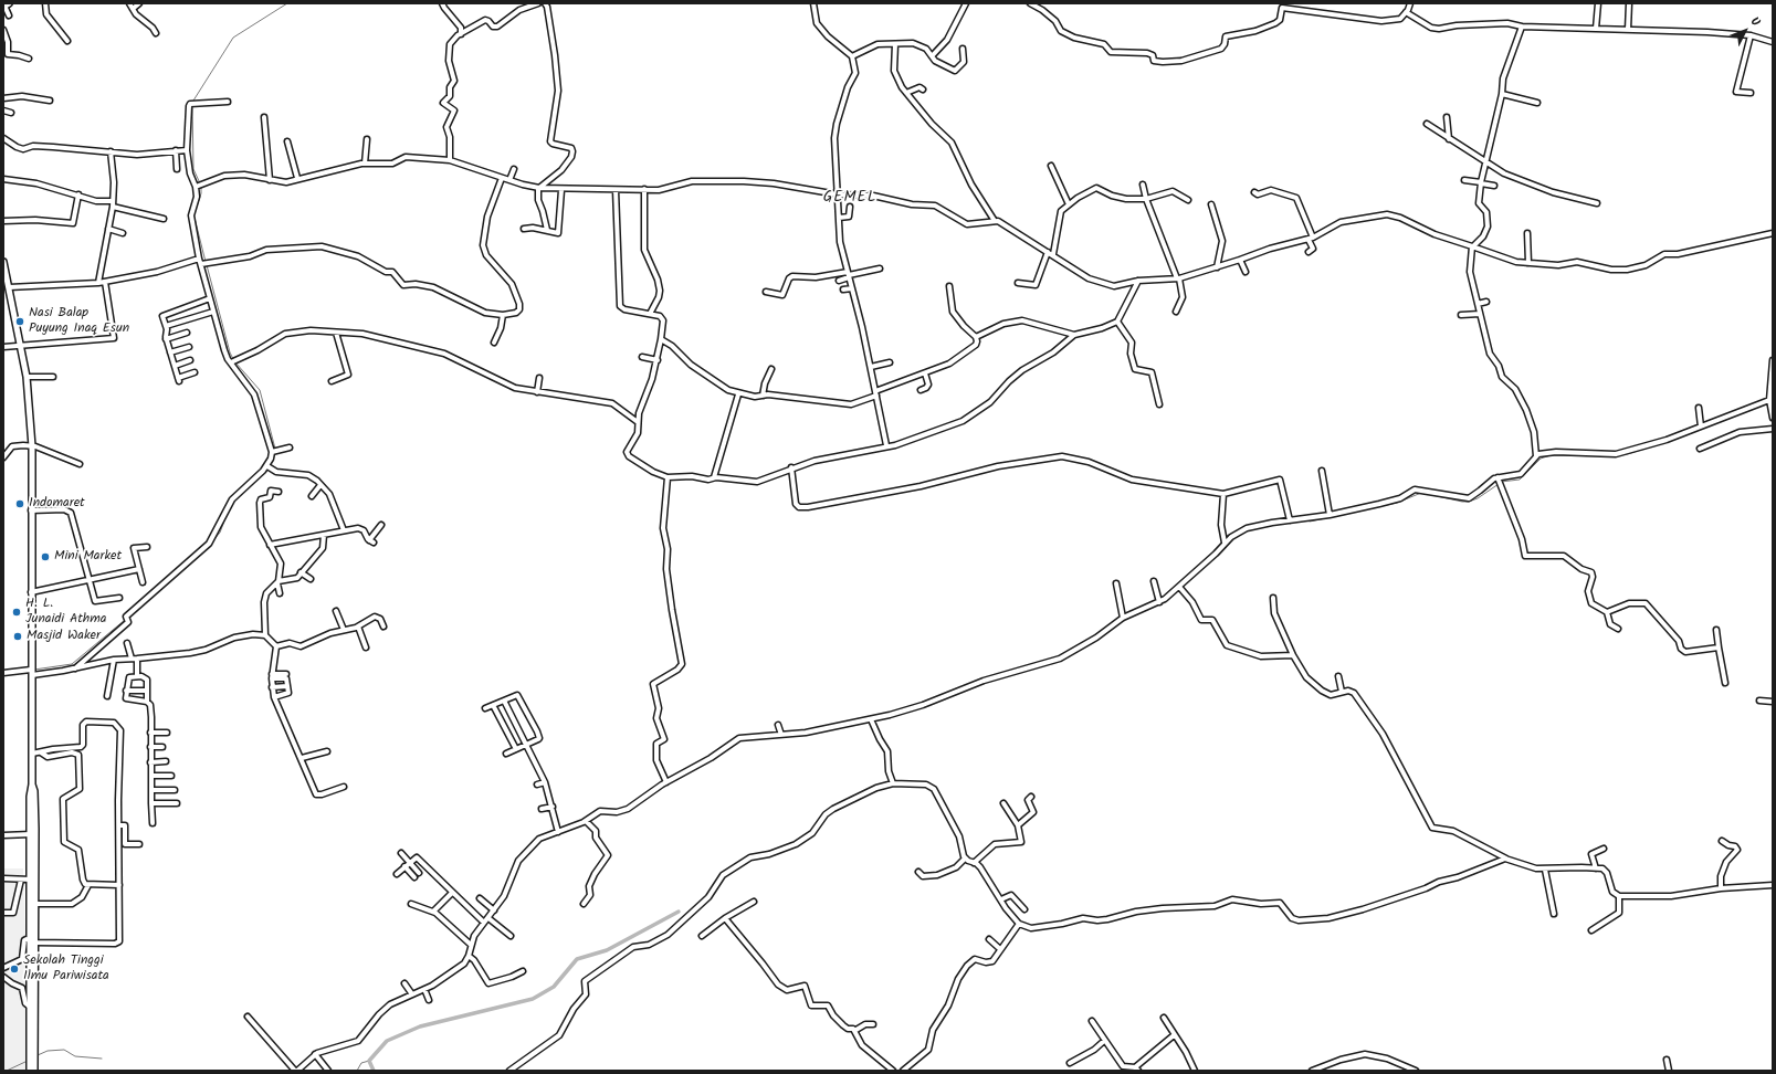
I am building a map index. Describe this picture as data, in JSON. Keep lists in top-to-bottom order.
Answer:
{
  "districts": ["GEMEL"],
  "places": [
    "Nasi Balap Puyung Inaq Esun",
    "Indomaret",
    "Mini Market",
    "H. L. Junaidi Athma",
    "Masjid Waker",
    "Sekolah Tinggi Ilmu Pariwisata"
  ],
  "north": "top right"
}
